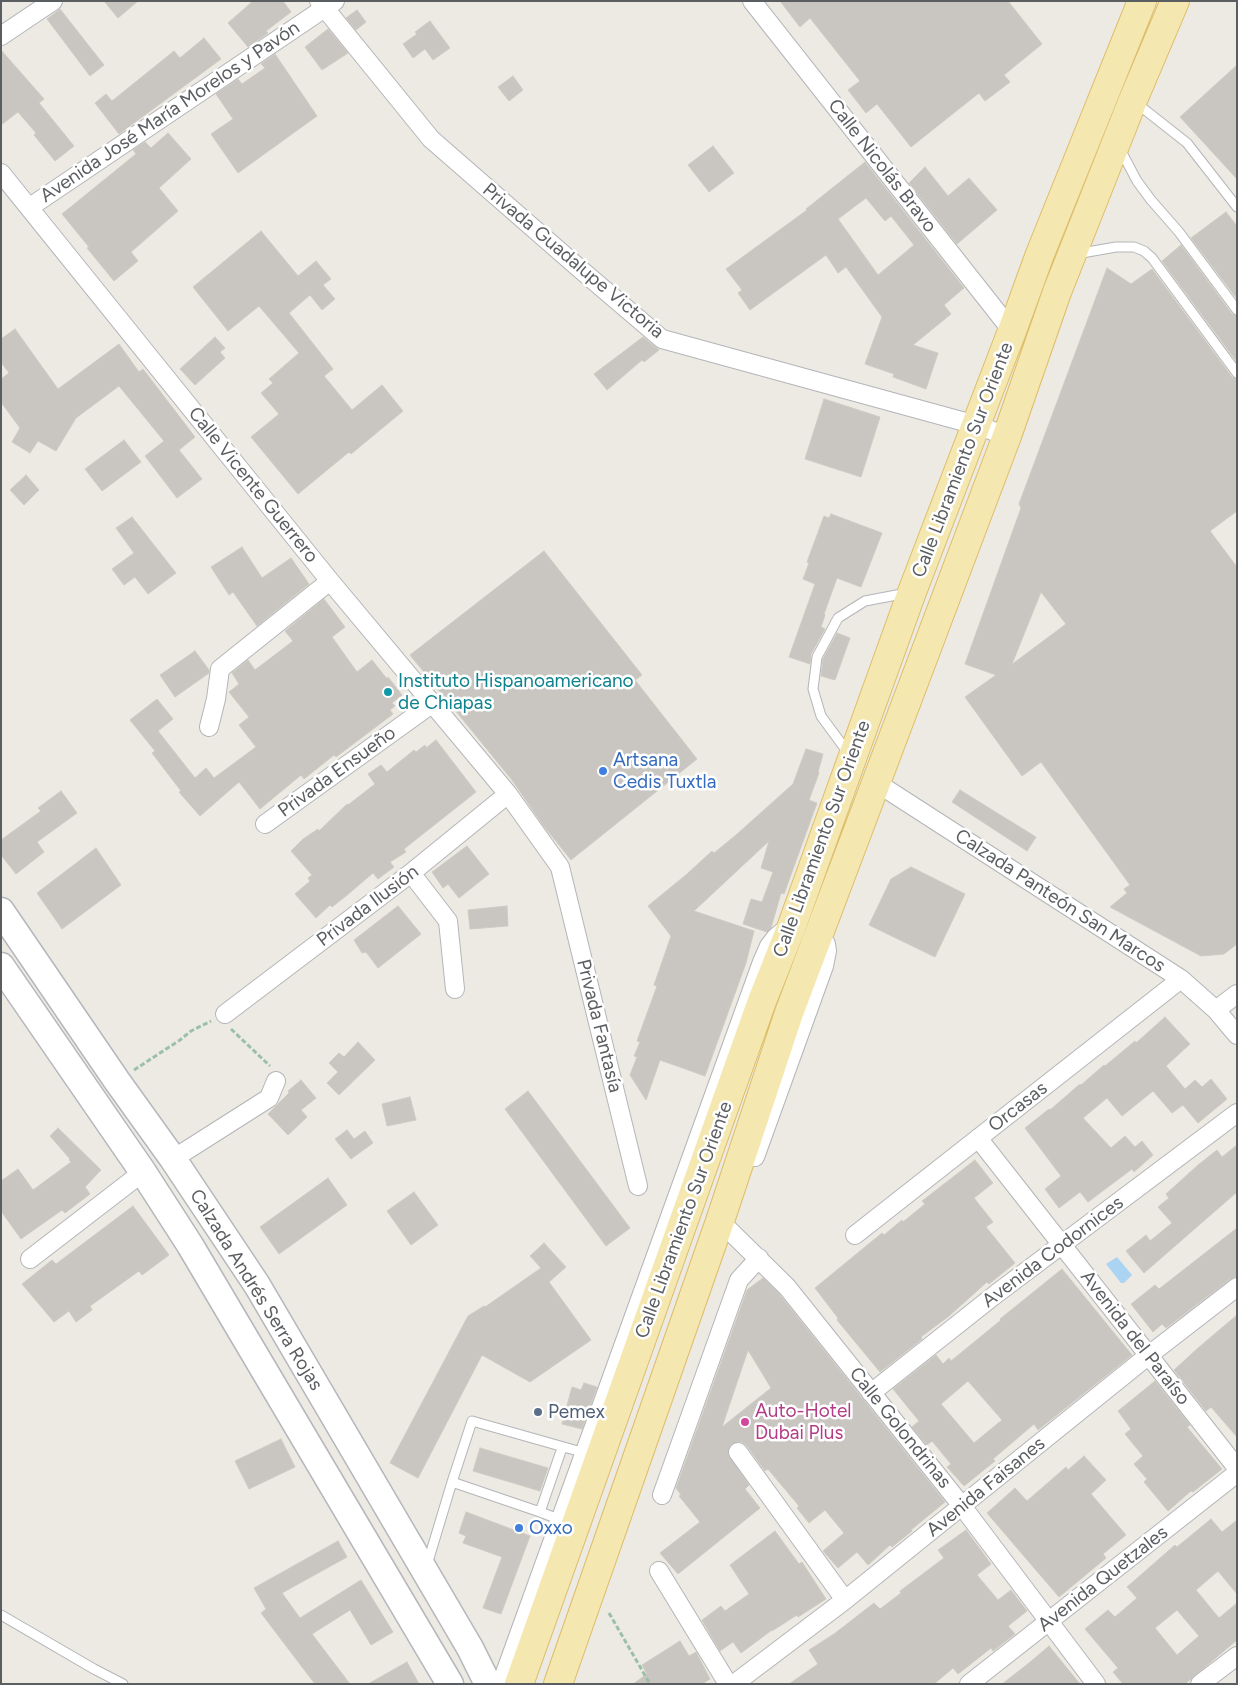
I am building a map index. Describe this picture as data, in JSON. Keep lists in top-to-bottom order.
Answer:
{
  "streets": {
    "main road": ["Calle Libramiento Sur Oriente", "Calzada Andrés Serra Rojas"],
    "street": [
      "Avenida José María Morelos y Pavón",
      "Calle Nicolás Bravo",
      "Privada Guadalupe Victoria",
      "Calle Vicente Guerrero",
      "Privada Ensueño",
      "Calzada Panteón San Marcos",
      "Privada Ilusión",
      "Privada Fantasía",
      "Orcasas",
      "Avenida Codornices",
      "Avenida del Paraíso",
      "Calle Golondrinas",
      "Avenida Faisanes",
      "Avenida Quetzales"
    ]
  },
  "crossings": [
    ["Avenida José María Morelos y Pavón", "Privada Guadalupe Victoria"],
    ["Avenida José María Morelos y Pavón", "Calle Vicente Guerrero"],
    ["Calle Nicolás Bravo", "Calle Libramiento Sur Oriente"],
    ["Privada Guadalupe Victoria", "Calle Libramiento Sur Oriente"],
    ["Calle Libramiento Sur Oriente", "Calzada Panteón San Marcos"],
    ["Calle Vicente Guerrero", "Privada Ensueño"],
    ["Calle Vicente Guerrero", "Privada Ilusión"],
    ["Calle Vicente Guerrero", "Privada Fantasía"],
    ["Calzada Panteón San Marcos", "Orcasas"],
    ["Orcasas", "Avenida del Paraíso"],
    ["Avenida Codornices", "Avenida del Paraíso"],
    ["Avenida Codornices", "Calle Golondrinas"],
    ["Avenida del Paraíso", "Avenida Faisanes"],
    ["Calle Golondrinas", "Avenida Faisanes"],
    ["Calle Golondrinas", "Avenida Quetzales"]
  ],
  "places": [
    "Instituto Hispanoamericano de Chiapas",
    "Artsana Cedis Tuxtla",
    "Pemex",
    "Auto-Hotel Dubai Plus",
    "Oxxo"
  ]
}
